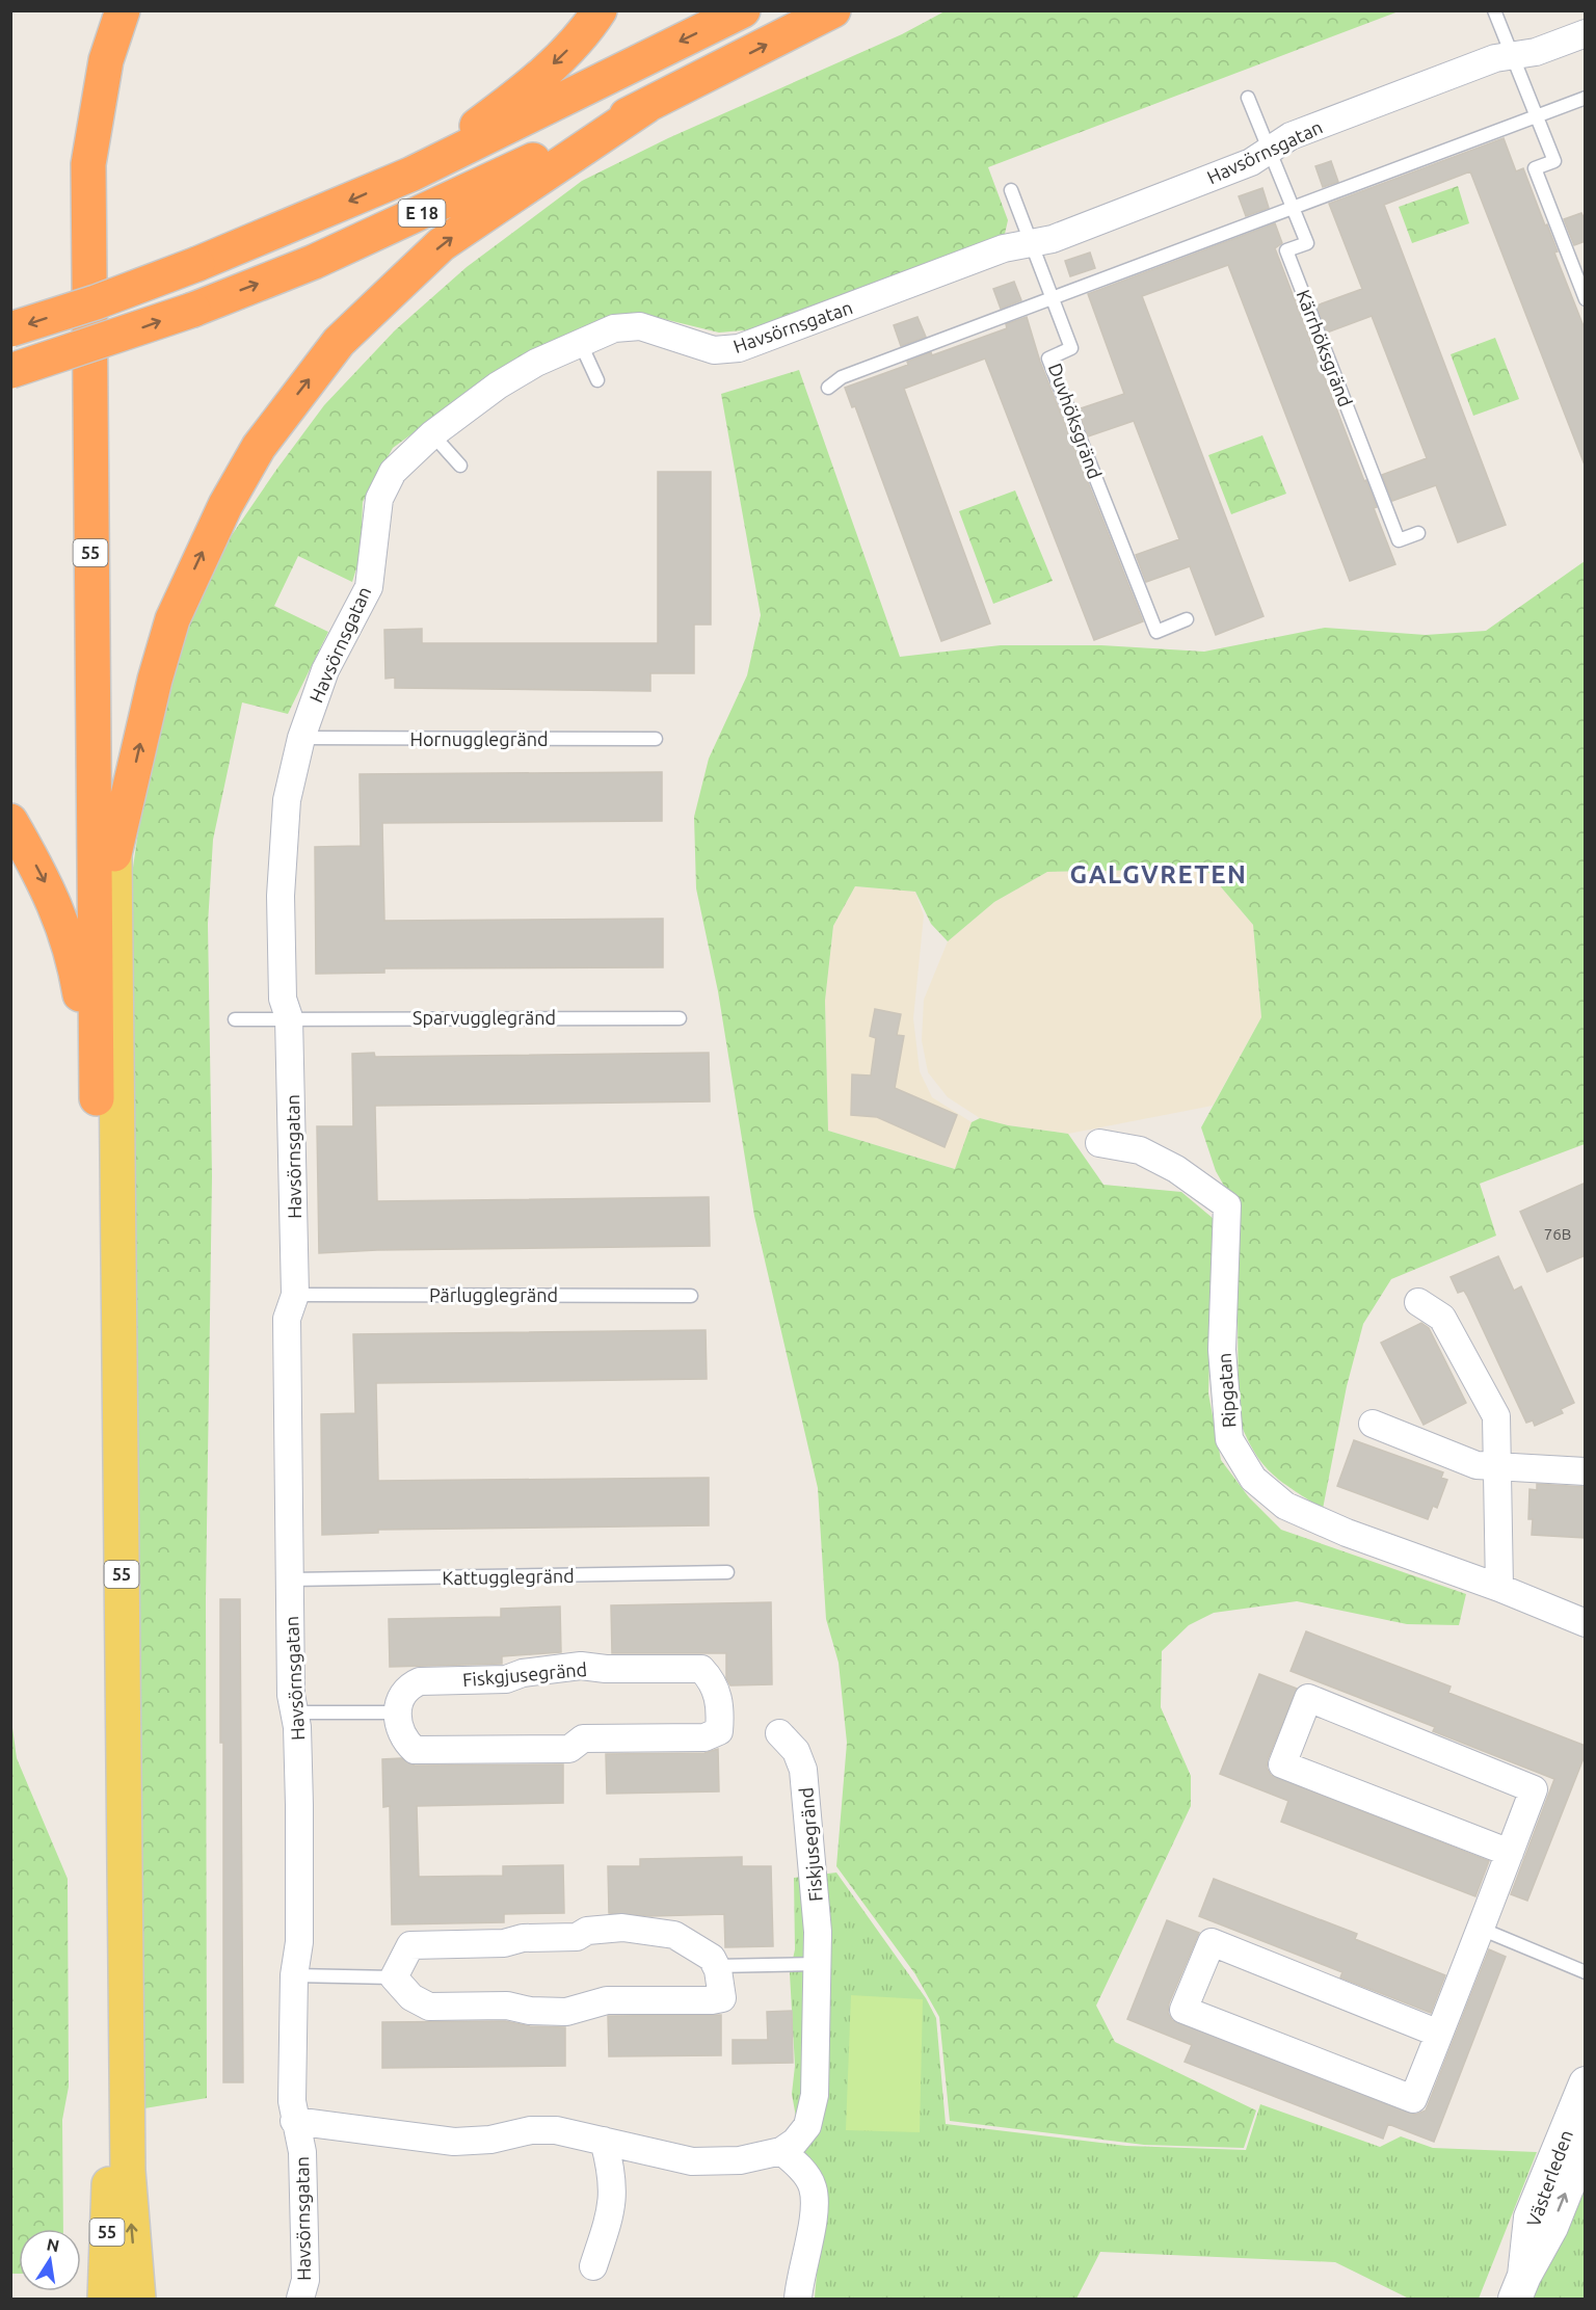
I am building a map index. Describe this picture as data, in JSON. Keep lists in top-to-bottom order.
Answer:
{
  "streets": {
    "highway": ["E 18", "55"],
    "street": [
      "Havsörnsgatan",
      "Ripgatan",
      "Fiskgjusegränd",
      "Fiskjusegränd",
      "Västerleden"
    ],
    "lane": [
      "Kärrhöksgränd",
      "Duvhöksgränd",
      "Hornugglegränd",
      "Sparvugglegränd",
      "Pärlugglegränd",
      "Kattugglegränd"
    ]
  },
  "crossings": [
    ["Havsörnsgatan", "Kärrhöksgränd"],
    ["Havsörnsgatan", "Duvhöksgränd"],
    ["Havsörnsgatan", "Hornugglegränd"],
    ["Havsörnsgatan", "Sparvugglegränd"],
    ["Havsörnsgatan", "Pärlugglegränd"],
    ["Havsörnsgatan", "Kattugglegränd"],
    ["E 18", "55"]
  ],
  "districts": ["GALGVRETEN"],
  "house_numbers": ["76B"],
  "north": "top"
}
